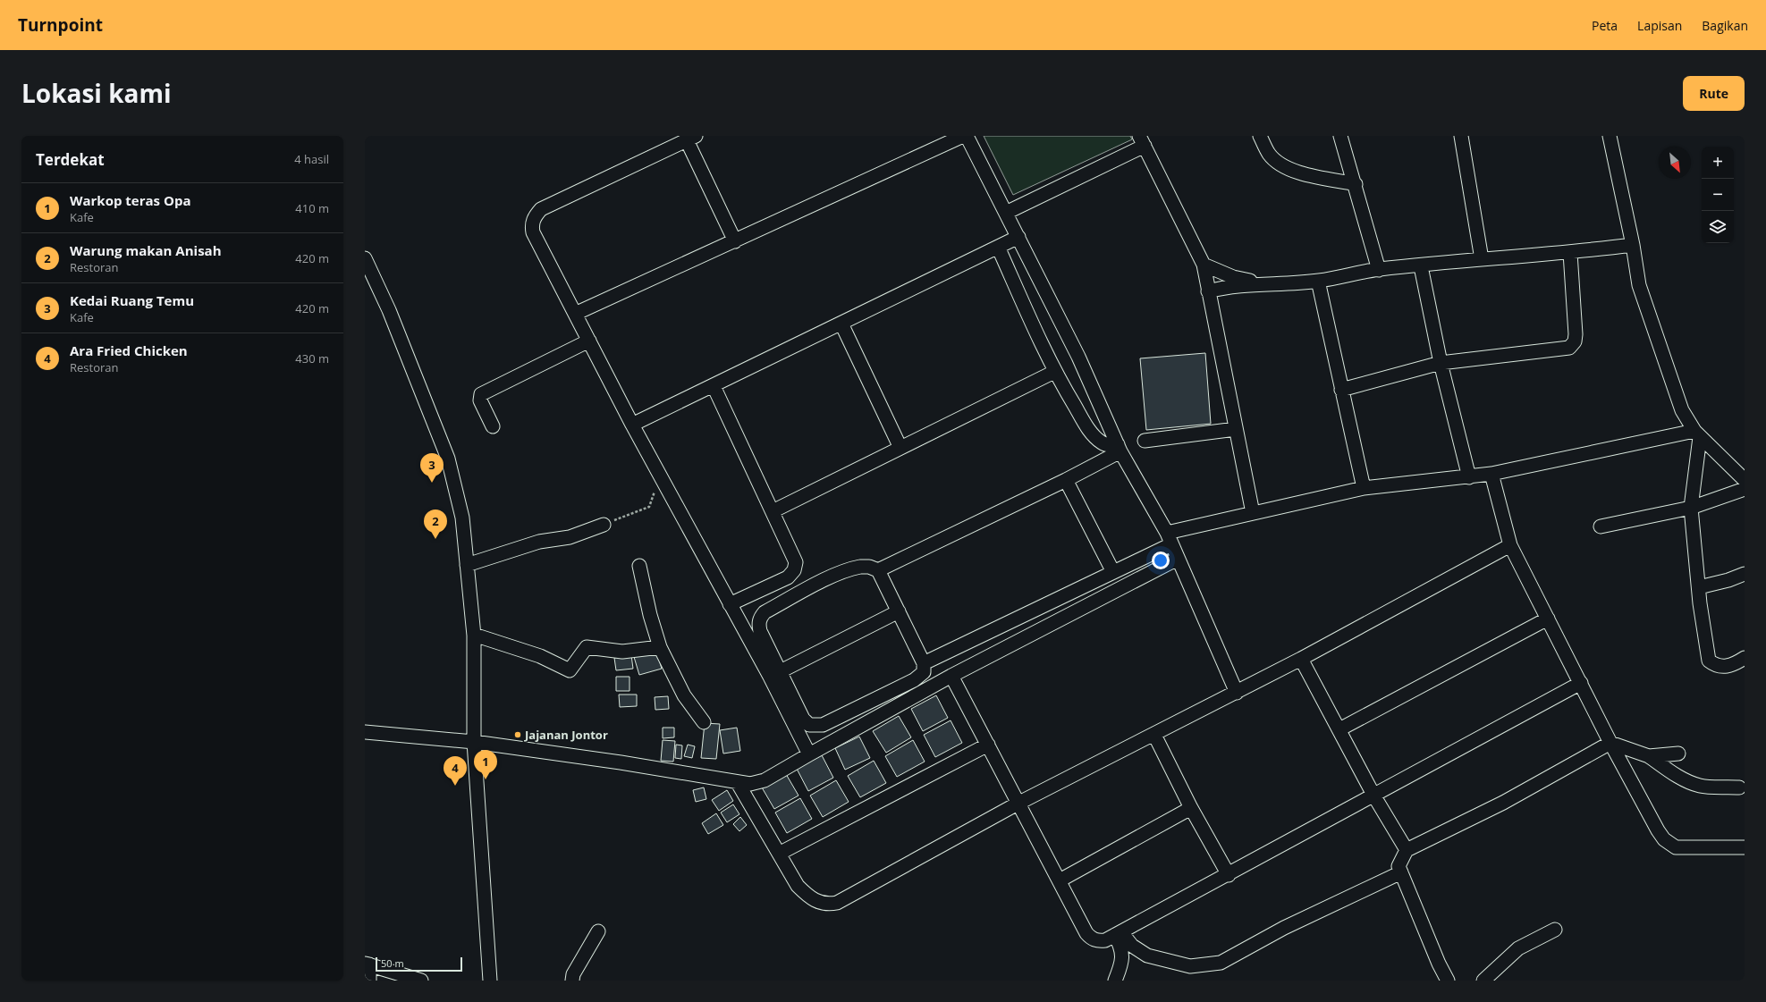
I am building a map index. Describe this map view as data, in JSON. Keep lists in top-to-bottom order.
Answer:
{
  "places": ["Jajanan Jontor"],
  "scale_bar": "50 m",
  "north": "bottom right",
  "page": {
    "header": "Turnpoint",
    "nav": ["Peta", "Lapisan", "Bagikan"],
    "title": "Lokasi kami",
    "buttons": "Rute",
    "heading": ["Terdekat", "4 hasil"],
    "map_buttons": ["+", "−"],
    "list": [
      {
        "mark": "1",
        "name": "Warkop teras Opa",
        "note": "Kafe",
        "value": "410 m"
      },
      {
        "mark": "2",
        "name": "Warung makan Anisah",
        "note": "Restoran",
        "value": "420 m"
      },
      {
        "mark": "3",
        "name": "Kedai Ruang Temu",
        "note": "Kafe",
        "value": "420 m"
      },
      {
        "mark": "4",
        "name": "Ara Fried Chicken",
        "note": "Restoran",
        "value": "430 m"
      }
    ],
    "pins": [
      "3",
      "2",
      "1",
      "4"
    ],
    "scale": "50 m"
  }
}
